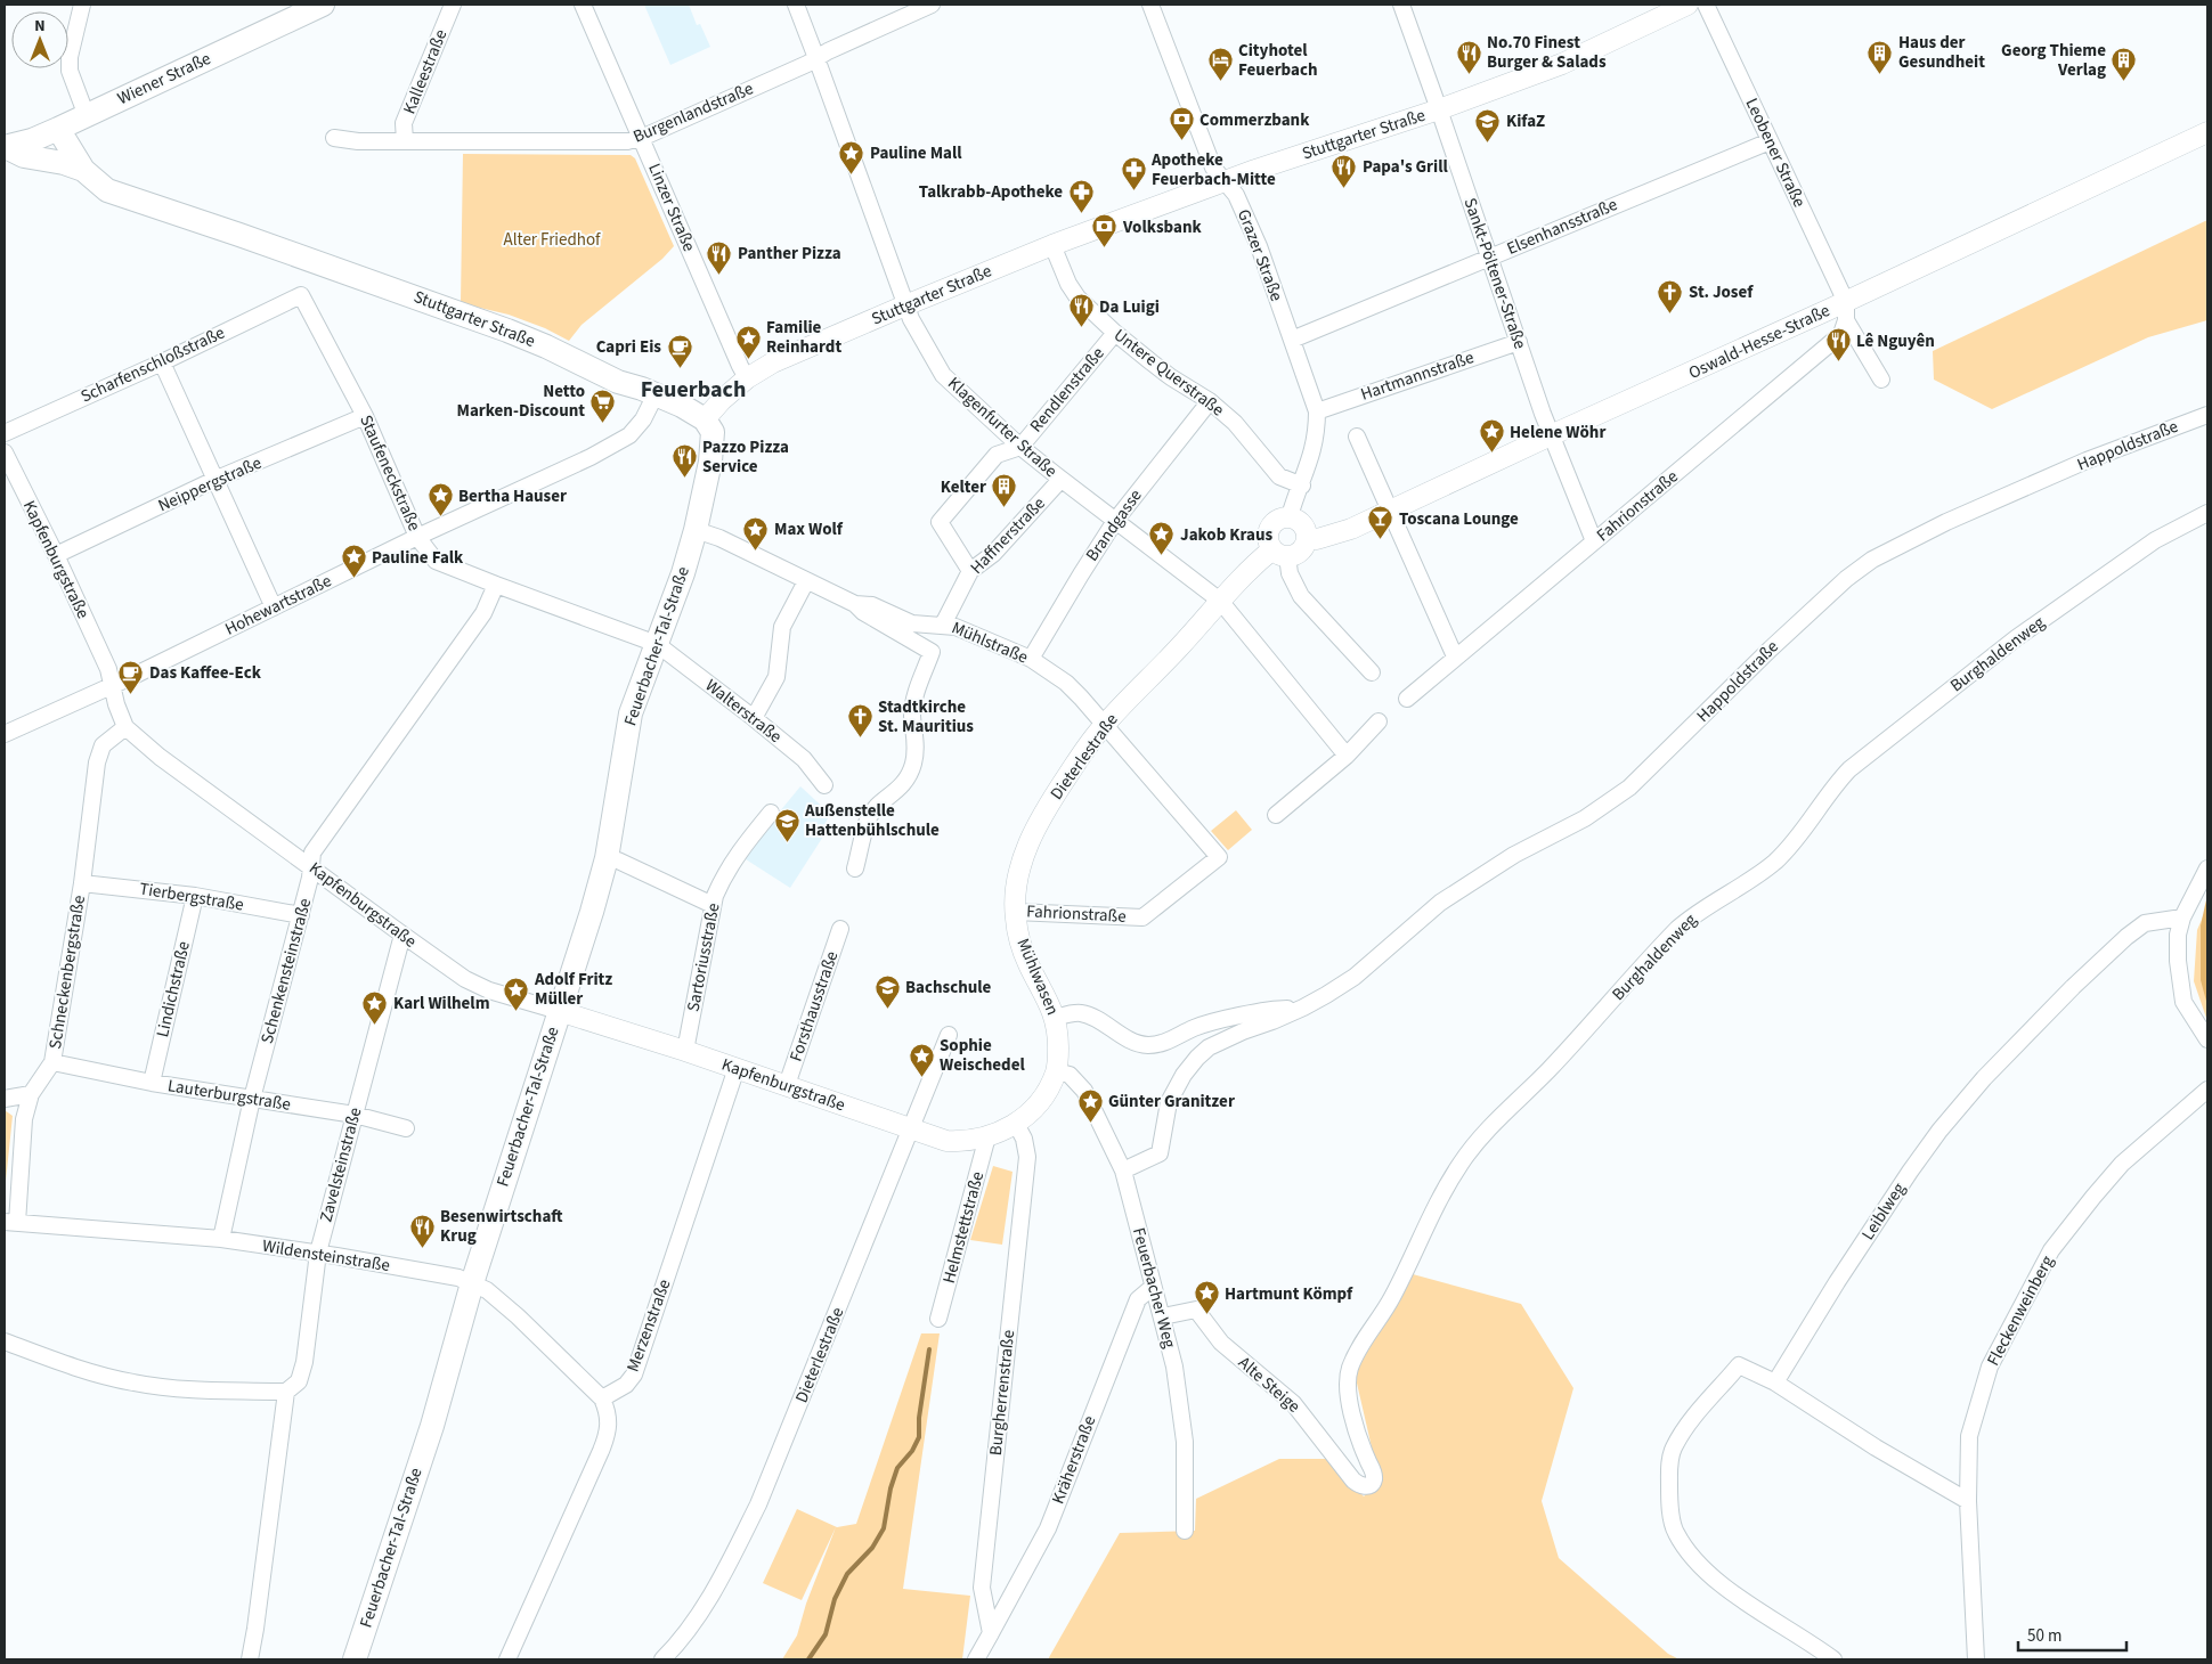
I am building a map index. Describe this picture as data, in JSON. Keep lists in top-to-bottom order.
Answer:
{
  "streets": {
    "main road": ["Wiener Straße", "Stuttgarter Straße", "Feuerbacher-Tal-Straße"],
    "street": [
      "Kalleestraße",
      "Burgenlandstraße",
      "Leobener Straße",
      "Linzer Straße",
      "Elsenhansstraße",
      "Grazer Straße",
      "Sankt-Pöltener-Straße",
      "Oswald-Hesse-Straße",
      "Scharfenschloßstraße",
      "Untere Querstraße",
      "Hartmannstraße",
      "Rendlenstraße",
      "Klagenfurter Straße",
      "Happoldstraße",
      "Staufeneckstraße",
      "Neippergstraße",
      "Fahrionstraße",
      "Brandgasse",
      "Haffnerstraße",
      "Kapfenburgstraße",
      "Hohewartstraße",
      "Mühlstraße",
      "Burghaldenweg",
      "Walterstraße",
      "Dieterlestraße",
      "Tierbergstraße",
      "Sartoriusstraße",
      "Schenkensteinstraße",
      "Schneckenbergstraße",
      "Mühlwasen",
      "Lindichstraße",
      "Forsthausstraße",
      "Lauterburgstraße",
      "Zavelsteinstraße",
      "Leiblweg",
      "Helmstettstraße",
      "Wildensteinstraße",
      "Feuerbacher Weg",
      "Fleckenweinberg",
      "Merzenstraße",
      "Alte Steige",
      "Burgherrenstraße",
      "Kräherstraße"
    ]
  },
  "crossings": [
    ["Kalleestraße", "Burgenlandstraße"],
    ["Wiener Straße", "Stuttgarter Straße"],
    ["Burgenlandstraße", "Linzer Straße"],
    ["Burgenlandstraße", "Klagenfurter Straße"],
    ["Stuttgarter Straße", "Linzer Straße"],
    ["Stuttgarter Straße", "Grazer Straße"],
    ["Stuttgarter Straße", "Sankt-Pöltener-Straße"],
    ["Stuttgarter Straße", "Untere Querstraße"],
    ["Stuttgarter Straße", "Klagenfurter Straße"],
    ["Stuttgarter Straße", "Hohewartstraße"],
    ["Stuttgarter Straße", "Feuerbacher-Tal-Straße"],
    ["Leobener Straße", "Elsenhansstraße"],
    ["Leobener Straße", "Oswald-Hesse-Straße"],
    ["Leobener Straße", "Fahrionstraße"],
    ["Elsenhansstraße", "Grazer Straße"],
    ["Elsenhansstraße", "Sankt-Pöltener-Straße"],
    ["Grazer Straße", "Oswald-Hesse-Straße"],
    ["Grazer Straße", "Untere Querstraße"],
    ["Grazer Straße", "Hartmannstraße"],
    ["Sankt-Pöltener-Straße", "Oswald-Hesse-Straße"],
    ["Sankt-Pöltener-Straße", "Hartmannstraße"],
    ["Sankt-Pöltener-Straße", "Fahrionstraße"],
    ["Oswald-Hesse-Straße", "Fahrionstraße"],
    ["Scharfenschloßstraße", "Staufeneckstraße"],
    ["Untere Querstraße", "Rendlenstraße"],
    ["Untere Querstraße", "Brandgasse"],
    ["Rendlenstraße", "Klagenfurter Straße"],
    ["Klagenfurter Straße", "Brandgasse"],
    ["Klagenfurter Straße", "Haffnerstraße"],
    ["Klagenfurter Straße", "Dieterlestraße"],
    ["Happoldstraße", "Mühlwasen"],
    ["Happoldstraße", "Feuerbacher Weg"],
    ["Staufeneckstraße", "Neippergstraße"],
    ["Staufeneckstraße", "Hohewartstraße"],
    ["Staufeneckstraße", "Feuerbacher-Tal-Straße"],
    ["Staufeneckstraße", "Walterstraße"],
    ["Staufeneckstraße", "Schenkensteinstraße"],
    ["Neippergstraße", "Kapfenburgstraße"],
    ["Fahrionstraße", "Mühlstraße"],
    ["Fahrionstraße", "Dieterlestraße"],
    ["Fahrionstraße", "Mühlwasen"],
    ["Brandgasse", "Mühlstraße"],
    ["Haffnerstraße", "Mühlstraße"],
    ["Kapfenburgstraße", "Hohewartstraße"],
    ["Kapfenburgstraße", "Feuerbacher-Tal-Straße"],
    ["Kapfenburgstraße", "Dieterlestraße"],
    ["Kapfenburgstraße", "Sartoriusstraße"],
    ["Kapfenburgstraße", "Schenkensteinstraße"],
    ["Kapfenburgstraße", "Schneckenbergstraße"],
    ["Kapfenburgstraße", "Mühlwasen"],
    ["Kapfenburgstraße", "Forsthausstraße"],
    ["Kapfenburgstraße", "Zavelsteinstraße"],
    ["Kapfenburgstraße", "Merzenstraße"],
    ["Mühlstraße", "Feuerbacher-Tal-Straße"],
    ["Mühlstraße", "Dieterlestraße"],
    ["Feuerbacher-Tal-Straße", "Walterstraße"],
    ["Feuerbacher-Tal-Straße", "Wildensteinstraße"],
    ["Burghaldenweg", "Alte Steige"],
    ["Dieterlestraße", "Mühlwasen"],
    ["Tierbergstraße", "Schenkensteinstraße"],
    ["Tierbergstraße", "Schneckenbergstraße"],
    ["Tierbergstraße", "Lindichstraße"],
    ["Schenkensteinstraße", "Lauterburgstraße"],
    ["Schenkensteinstraße", "Wildensteinstraße"],
    ["Schneckenbergstraße", "Lauterburgstraße"],
    ["Schneckenbergstraße", "Wildensteinstraße"],
    ["Mühlwasen", "Helmstettstraße"],
    ["Mühlwasen", "Feuerbacher Weg"],
    ["Mühlwasen", "Burgherrenstraße"],
    ["Lindichstraße", "Lauterburgstraße"],
    ["Lauterburgstraße", "Zavelsteinstraße"],
    ["Zavelsteinstraße", "Wildensteinstraße"],
    ["Wildensteinstraße", "Merzenstraße"],
    ["Feuerbacher Weg", "Alte Steige"],
    ["Feuerbacher Weg", "Kräherstraße"],
    ["Burgherrenstraße", "Kräherstraße"]
  ],
  "districts": ["Feuerbach"],
  "parks": ["Alter Friedhof"],
  "places": {
    "restaurant": [
      "No.70 Finest Burger & Salads",
      "Papa's Grill",
      "Panther Pizza",
      "Da Luigi",
      "Lê Nguyên",
      "Pazzo Pizza Service",
      "Besenwirtschaft Krug"
    ],
    "building": ["Haus der Gesundheit", "Georg Thieme Verlag", "Kelter"],
    "hotel": ["Cityhotel Feuerbach"],
    "bank": ["Commerzbank", "Volksbank"],
    "school or university": ["KifaZ", "Außenstelle Hattenbühlschule", "Bachschule"],
    "place": [
      "Pauline Mall",
      "Familie Reinhardt",
      "Helene Wöhr",
      "Bertha Hauser",
      "Max Wolf",
      "Jakob Kraus",
      "Pauline Falk",
      "Adolf Fritz Müller",
      "Karl Wilhelm",
      "Sophie Weischedel",
      "Günter Granitzer",
      "Hartmunt Kömpf"
    ],
    "pharmacy": ["Apotheke Feuerbach-Mitte", "Talkrabb-Apotheke"],
    "church": ["St. Josef", "Stadtkirche St. Mauritius"],
    "cafe": ["Capri Eis", "Das Kaffee-Eck"],
    "supermarket": ["Netto Marken-Discount"],
    "bar": ["Toscana Lounge"]
  },
  "scale_bar": "50 m",
  "north": "top"
}
